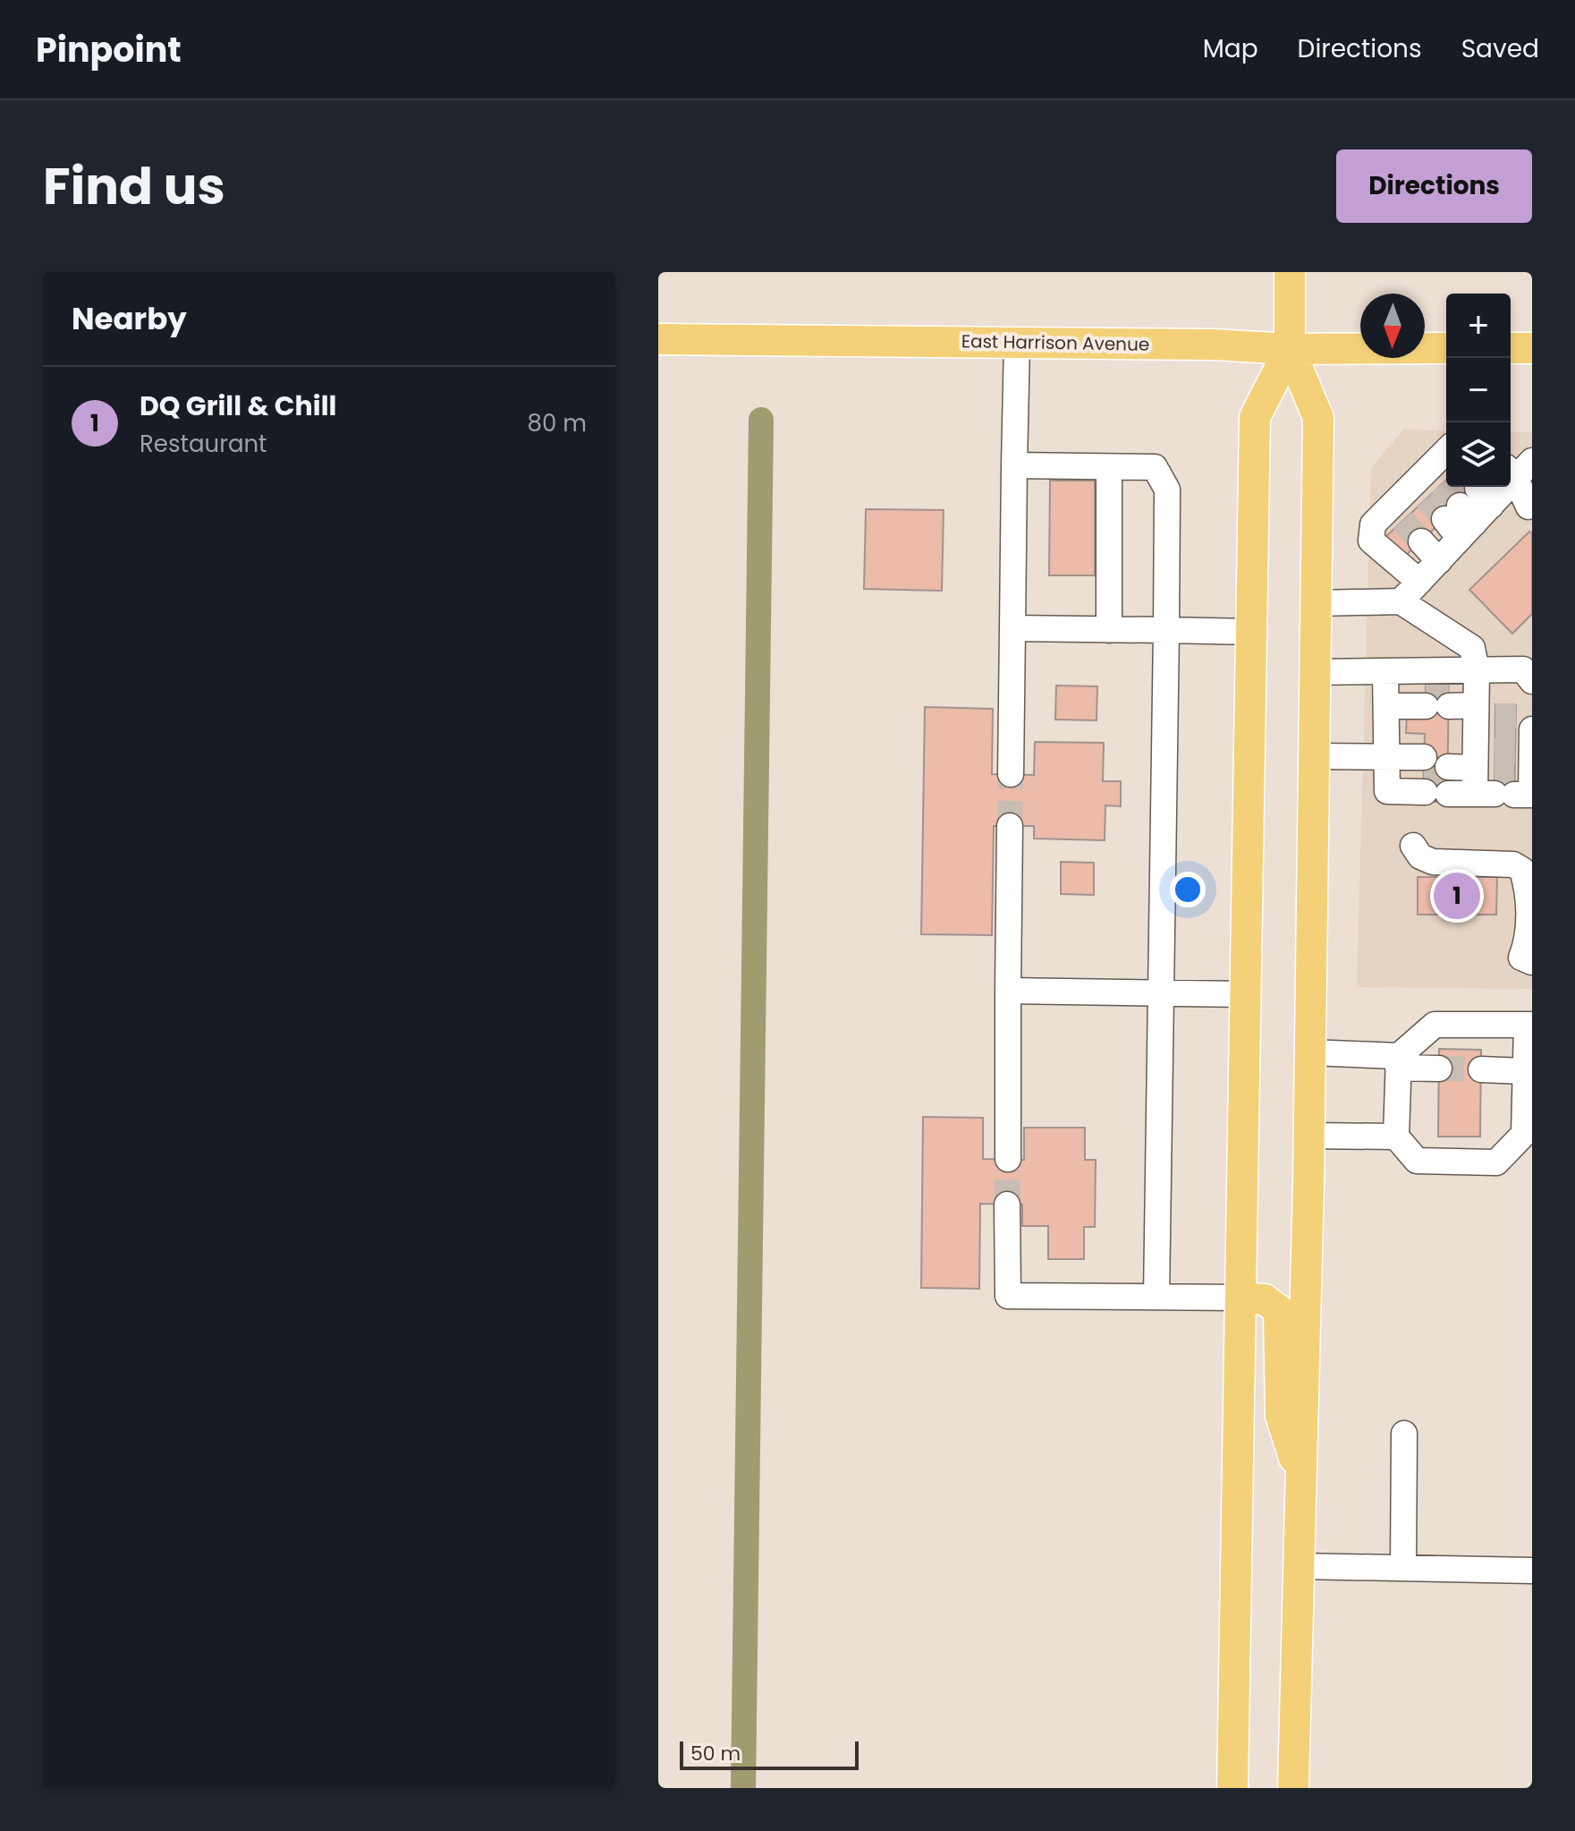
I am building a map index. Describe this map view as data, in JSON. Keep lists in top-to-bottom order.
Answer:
{
  "streets": {
    "main road": ["East Harrison Avenue"]
  },
  "scale_bar": "50 m",
  "north": "bottom",
  "page": {
    "header": "Pinpoint",
    "nav": ["Map", "Directions", "Saved"],
    "title": "Find us",
    "buttons": "Directions",
    "heading": "Nearby",
    "map_buttons": ["+", "−"],
    "list": [
      {
        "mark": "1",
        "name": "DQ Grill & Chill",
        "note": "Restaurant",
        "value": "80 m"
      }
    ],
    "pins": "1",
    "scale": "50 m"
  }
}
